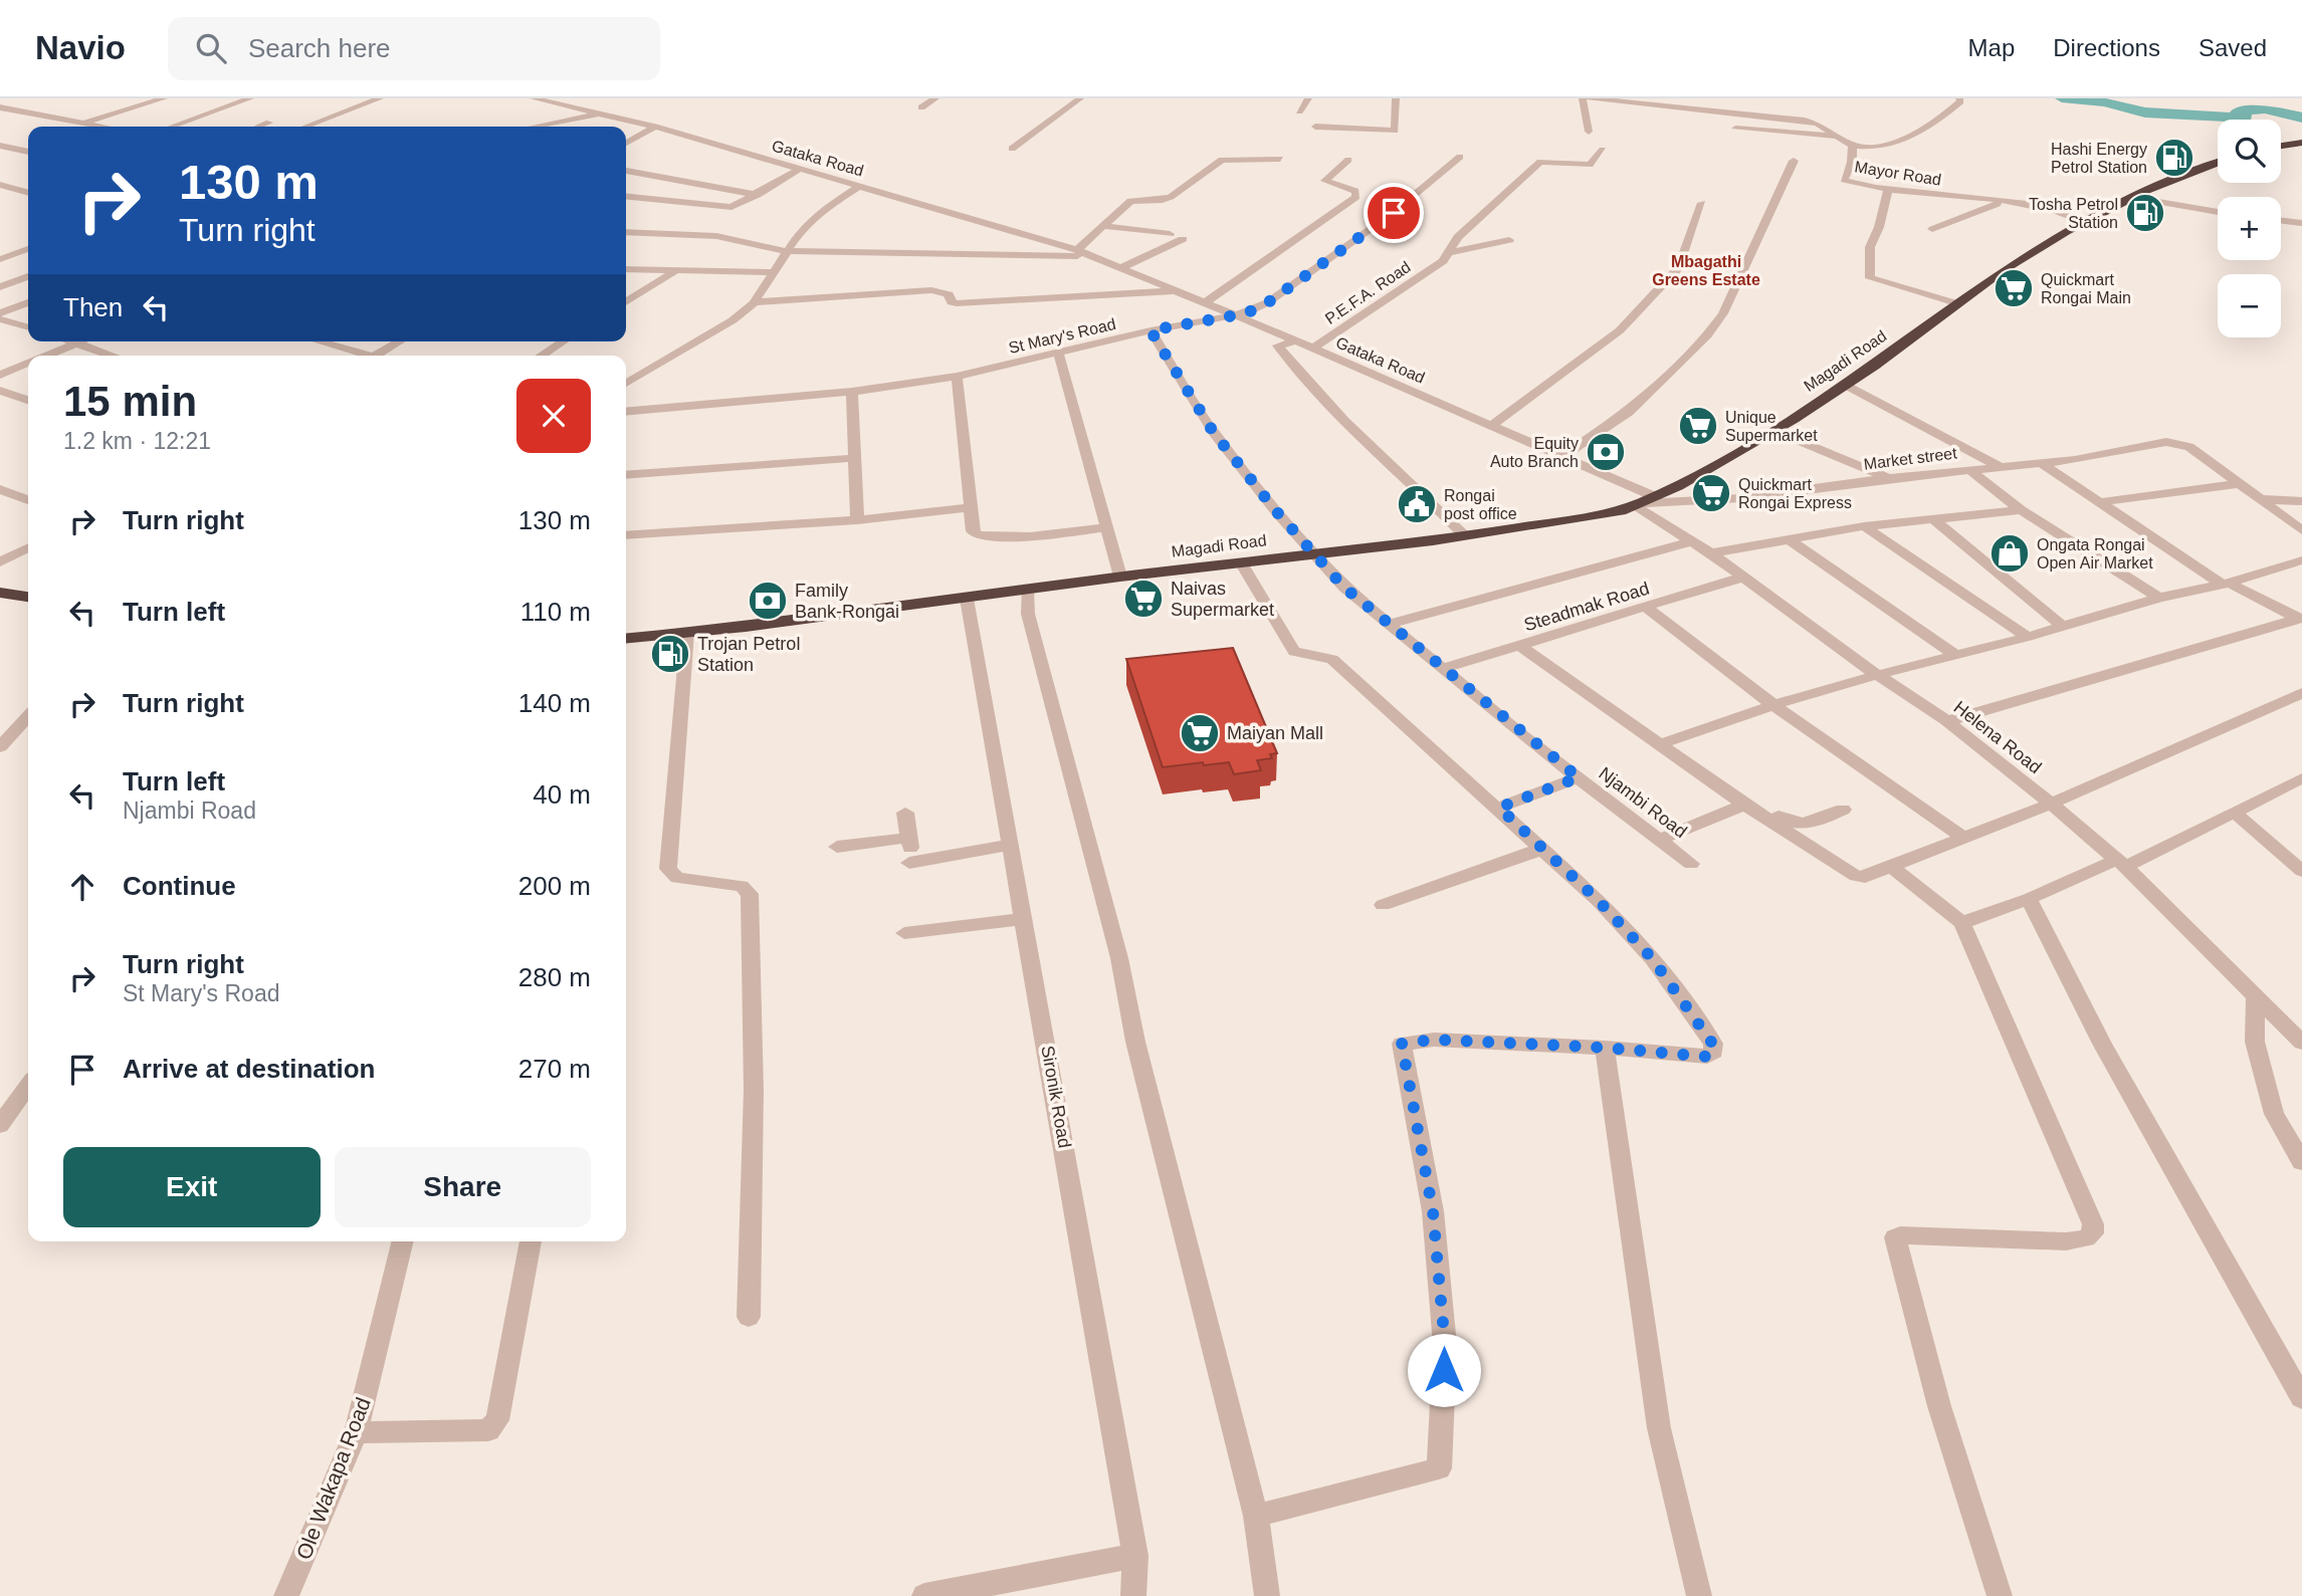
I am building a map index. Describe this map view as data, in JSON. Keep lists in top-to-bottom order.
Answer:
{
  "streets": {
    "highway": ["Magadi Road"],
    "street": [
      "Gataka Road",
      "Mayor Road",
      "P.E.F.A. Road",
      "St Mary's Road",
      "Market street",
      "Steadmak Road",
      "Helena Road",
      "Njambi Road",
      "Sironik Road",
      "Ole Wakapa Road"
    ]
  },
  "crossings": [
    ["Gataka Road", "P.E.F.A. Road"],
    ["Gataka Road", "St Mary's Road"],
    ["Gataka Road", "Magadi Road"],
    ["Gataka Road", "Market street"],
    ["Gataka Road", "Helena Road"],
    ["Mayor Road", "Magadi Road"],
    ["St Mary's Road", "Njambi Road"],
    ["Magadi Road", "Market street"],
    ["Magadi Road", "Helena Road"],
    ["Magadi Road", "Njambi Road"],
    ["Magadi Road", "Sironik Road"],
    ["Market street", "Helena Road"],
    ["Steadmak Road", "Helena Road"],
    ["Steadmak Road", "Njambi Road"]
  ],
  "districts": ["Mbagathi Greens Estate"],
  "places": {
    "fuel station": ["Hashi Energy Petrol Station", "Tosha Petrol Station", "Trojan Petrol Station"],
    "supermarket": [
      "Quickmart Rongai Main",
      "Unique Supermarket",
      "Quickmart Rongai Express",
      "Naivas Supermarket",
      "Maiyan Mall"
    ],
    "bank": ["Equity Auto Branch", "Family Bank-Rongai"],
    "public building": ["Rongai post office"],
    "shop": ["Ongata Rongai Open Air Market"]
  },
  "page": {
    "header": "Navio",
    "search": "Search here",
    "nav": ["Map", "Directions", "Saved"],
    "map_buttons": ["+", "−"],
    "turn": ["130 m", "Turn right"],
    "then": "Then",
    "heading": ["15 min", "1.2 km · 12:21"],
    "list": [
      {
        "name": "Turn right",
        "value": "130 m"
      },
      {
        "name": "Turn left",
        "value": "110 m"
      },
      {
        "name": "Turn right",
        "value": "140 m"
      },
      {
        "name": "Turn left",
        "note": "Njambi Road",
        "value": "40 m"
      },
      {
        "name": "Continue",
        "value": "200 m"
      },
      {
        "name": "Turn right",
        "note": "St Mary's Road",
        "value": "280 m"
      },
      {
        "name": "Arrive at destination",
        "value": "270 m"
      }
    ],
    "buttons": ["Exit", "Share"]
  }
}
